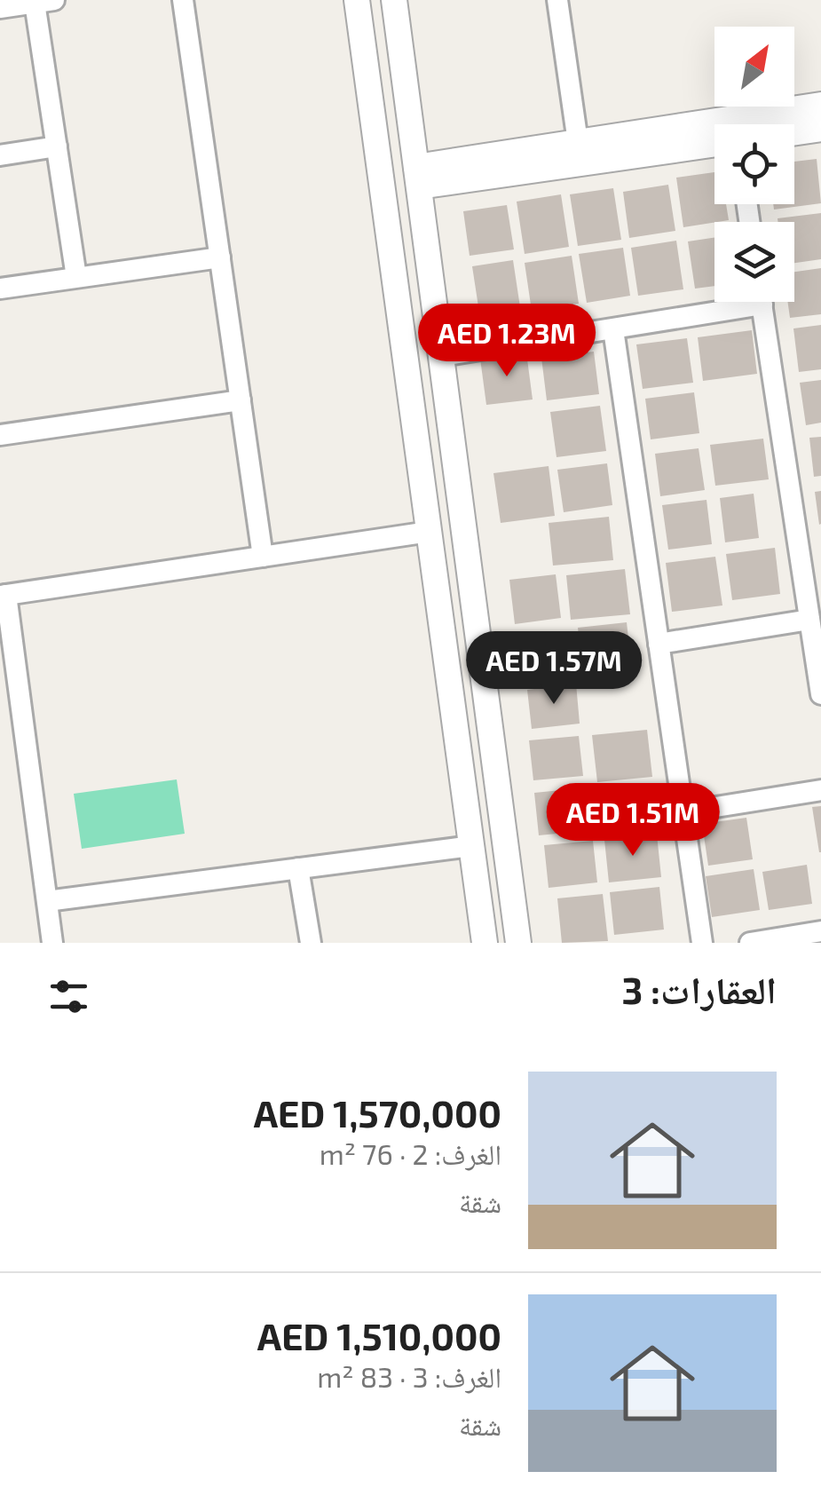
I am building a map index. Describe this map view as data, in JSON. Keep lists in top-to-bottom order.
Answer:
{
  "north": "top right",
  "page": {
    "price": ["AED 1.23M", "AED 1.57M", "AED 1.51M"],
    "heading": "العقارات: 3",
    "list": [
      {
        "name": "AED 1,570,000",
        "note": "الغرف: 2 · 76 m² · شقة"
      },
      {
        "name": "AED 1,510,000",
        "note": "الغرف: 3 · 83 m² · شقة"
      }
    ]
  }
}
